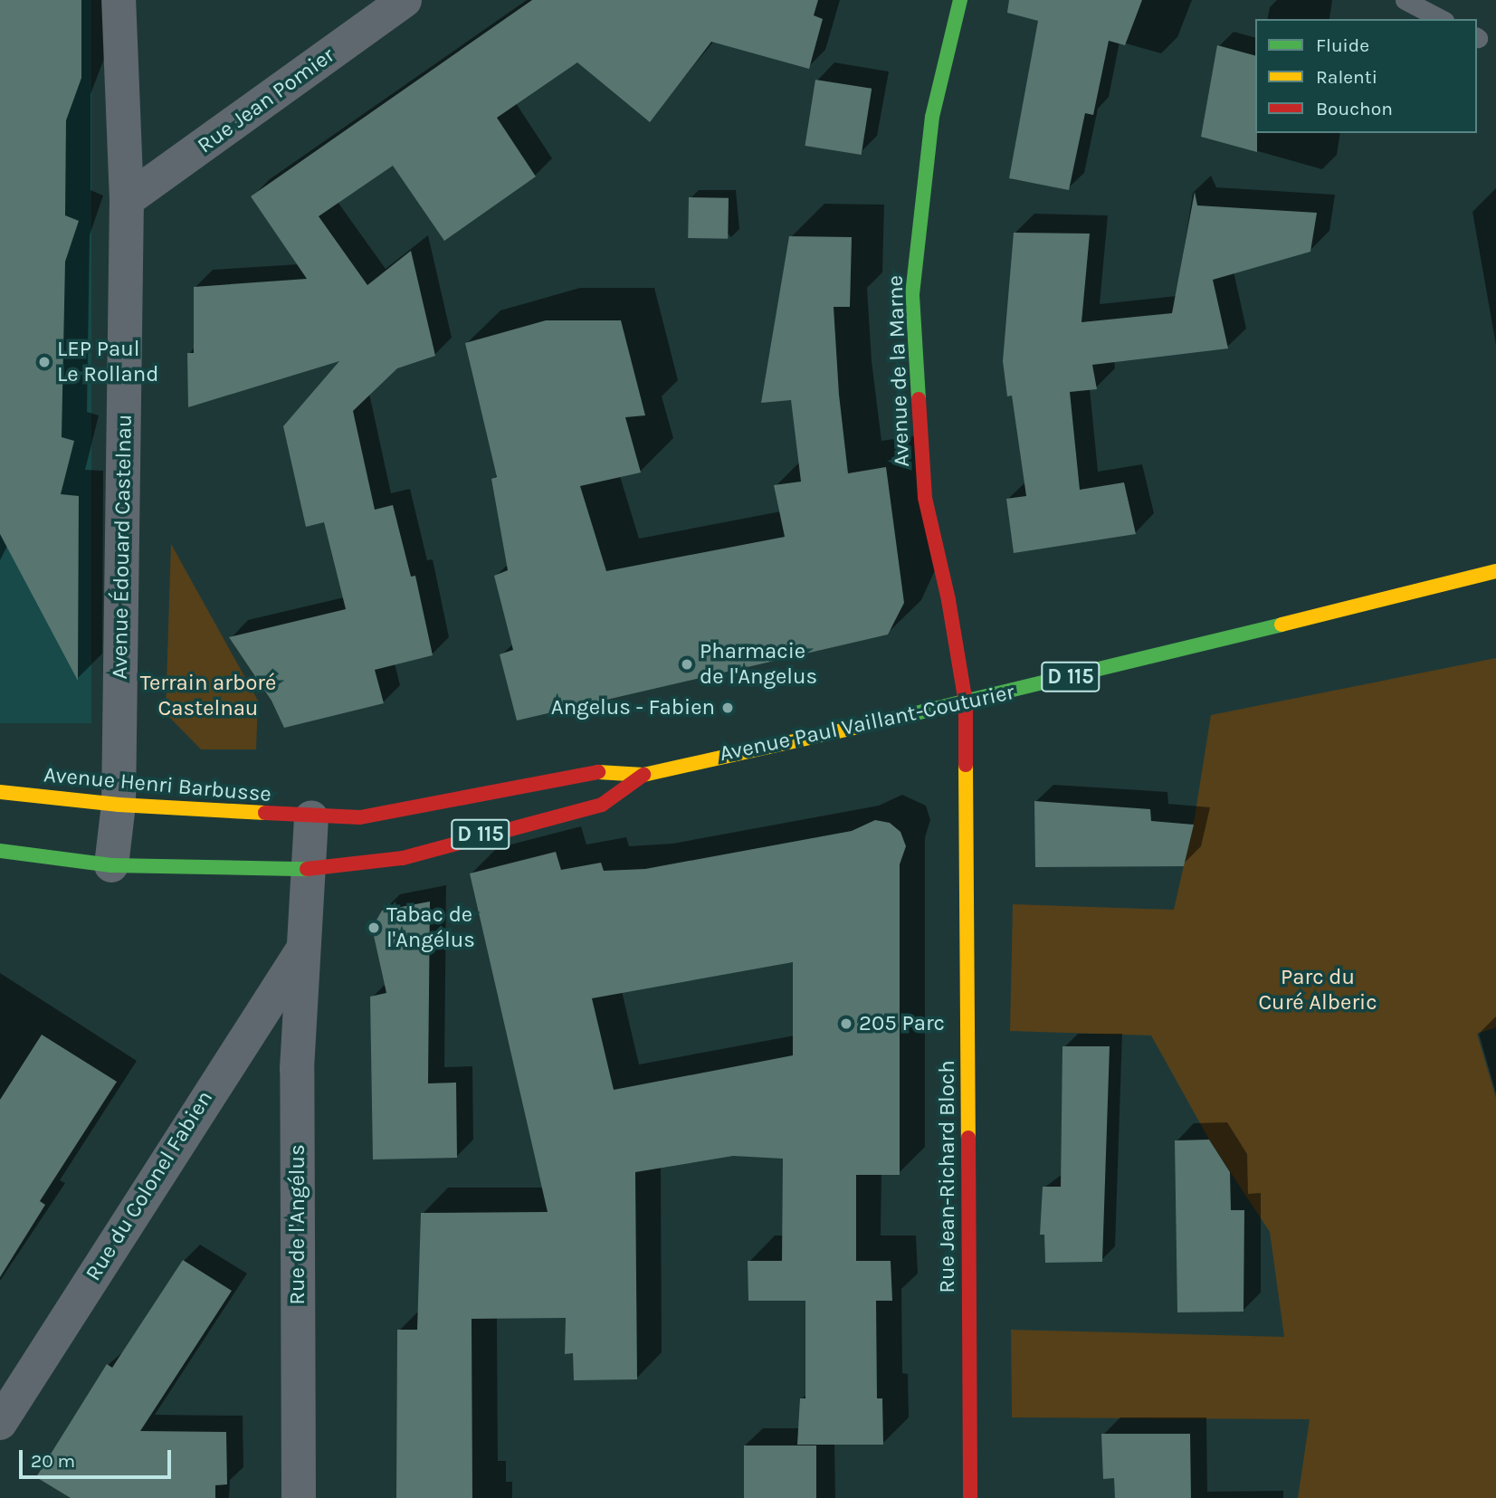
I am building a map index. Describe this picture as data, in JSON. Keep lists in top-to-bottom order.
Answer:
{
  "streets": {
    "main road": [
      "Avenue de la Marne",
      "D 115",
      "Avenue Paul Vaillant-Couturier",
      "Avenue Henri Barbusse",
      "Rue Jean-Richard Bloch"
    ],
    "street": [
      "Rue Jean Pomier",
      "Avenue Édouard Castelnau",
      "Rue du Colonel Fabien",
      "Rue de l'Angélus"
    ]
  },
  "crossings": [
    ["Rue Jean Pomier", "Avenue Édouard Castelnau"],
    ["Avenue de la Marne", "Avenue Paul Vaillant-Couturier"],
    ["Avenue de la Marne", "Rue Jean-Richard Bloch"],
    ["Avenue Édouard Castelnau", "Avenue Paul Vaillant-Couturier"],
    ["Avenue Édouard Castelnau", "Avenue Henri Barbusse"],
    ["Avenue Paul Vaillant-Couturier", "Avenue Henri Barbusse"],
    ["Avenue Paul Vaillant-Couturier", "Rue Jean-Richard Bloch"],
    ["Avenue Paul Vaillant-Couturier", "Rue de l'Angélus"],
    ["Rue du Colonel Fabien", "Rue de l'Angélus"]
  ],
  "parks": ["Terrain arboré Castelnau", "Parc du Curé Alberic"],
  "places": [
    "LEP Paul Le Rolland",
    "Pharmacie de l'Angelus",
    "Angelus - Fabien",
    "Tabac de l'Angélus",
    "205 Parc"
  ],
  "legend": ["Fluide", "Ralenti", "Bouchon"],
  "scale_bar": "20 m"
}
